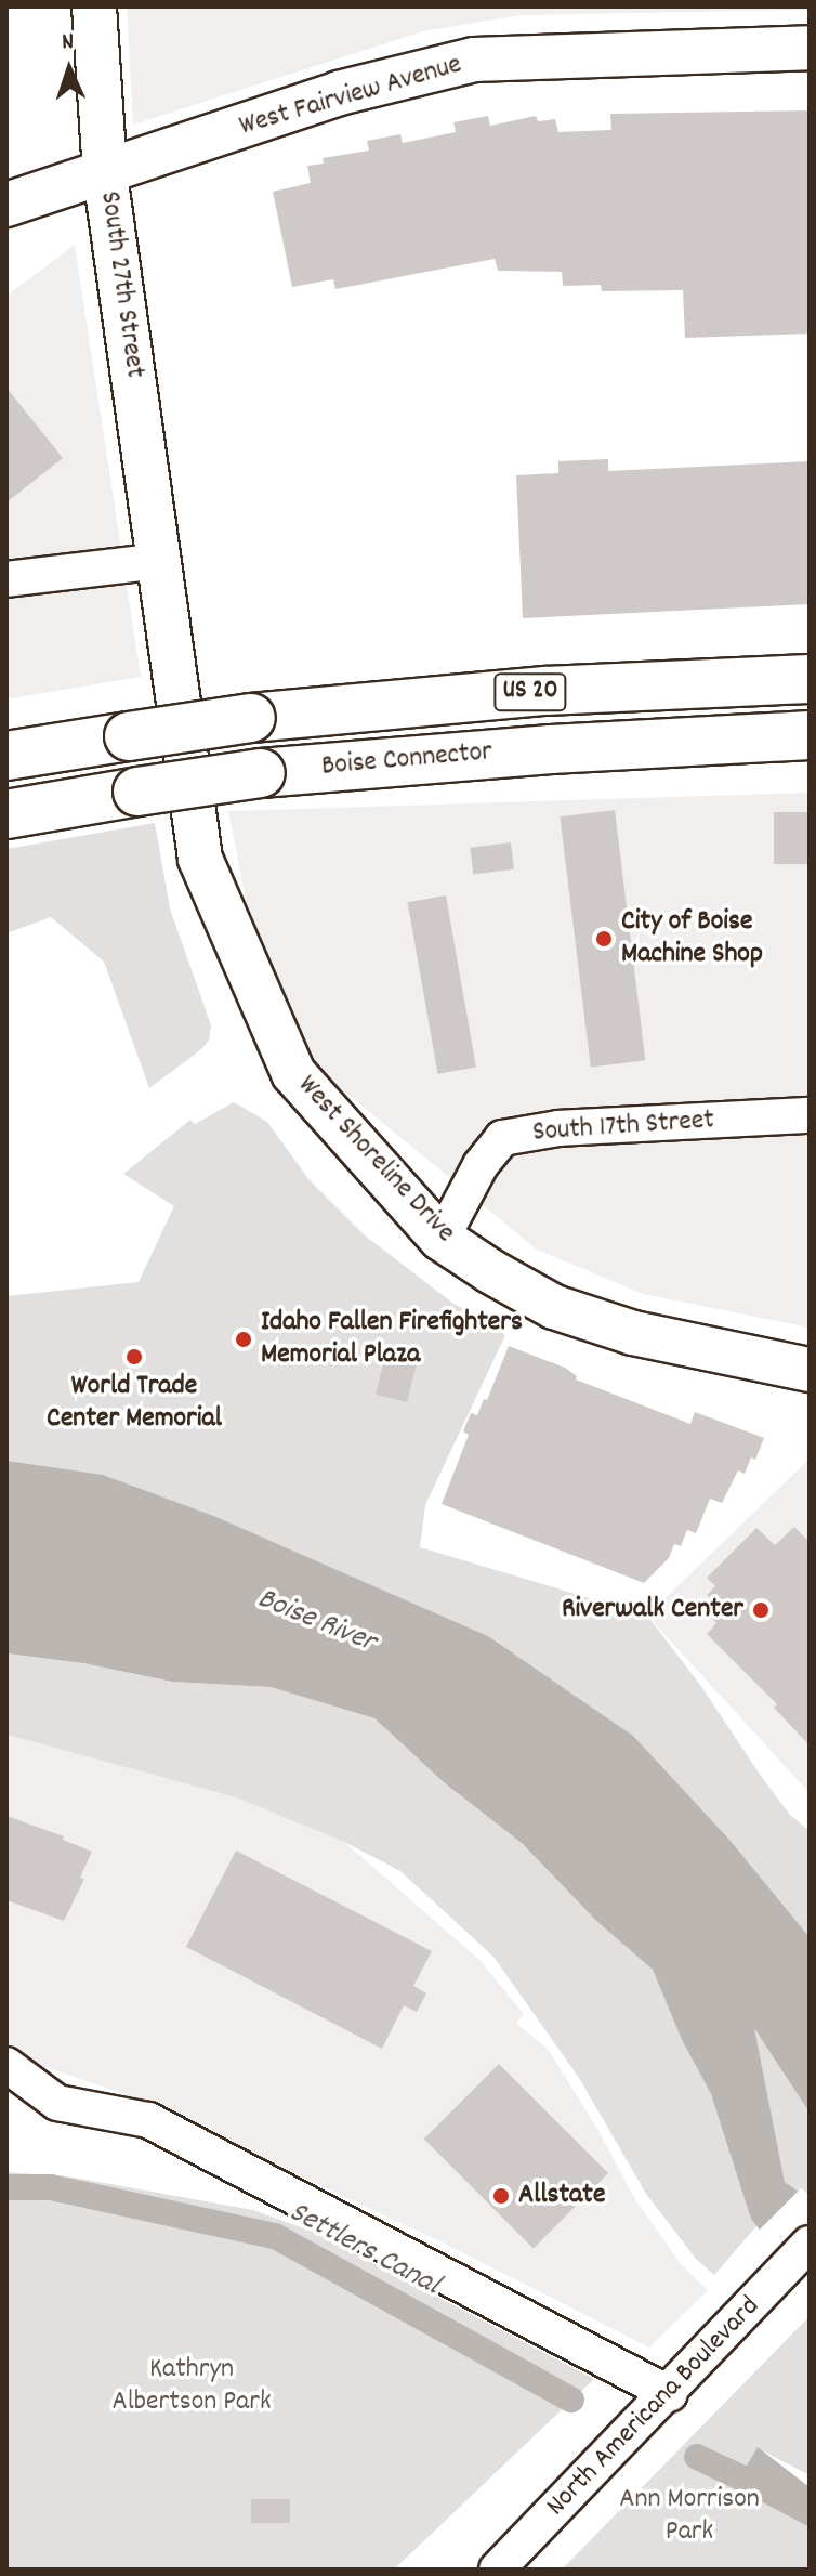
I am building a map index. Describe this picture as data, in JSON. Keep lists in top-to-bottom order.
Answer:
{
  "streets": {
    "highway": ["US 20", "Boise Connector"],
    "main road": ["West Fairview Avenue", "South 27th Street", "West Shoreline Drive"],
    "street": ["South 17th Street", "North Americana Boulevard"]
  },
  "crossings": [
    ["West Fairview Avenue", "South 27th Street"],
    ["South 27th Street", "West Shoreline Drive"],
    ["South 17th Street", "West Shoreline Drive"]
  ],
  "water": ["Boise River", "Settlers Canal"],
  "parks": ["Kathryn Albertson Park", "Ann Morrison Park"],
  "places": [
    "City of Boise Machine Shop",
    "Idaho Fallen Firefighters Memorial Plaza",
    "World Trade Center Memorial",
    "Riverwalk Center",
    "Allstate"
  ],
  "north": "top"
}
